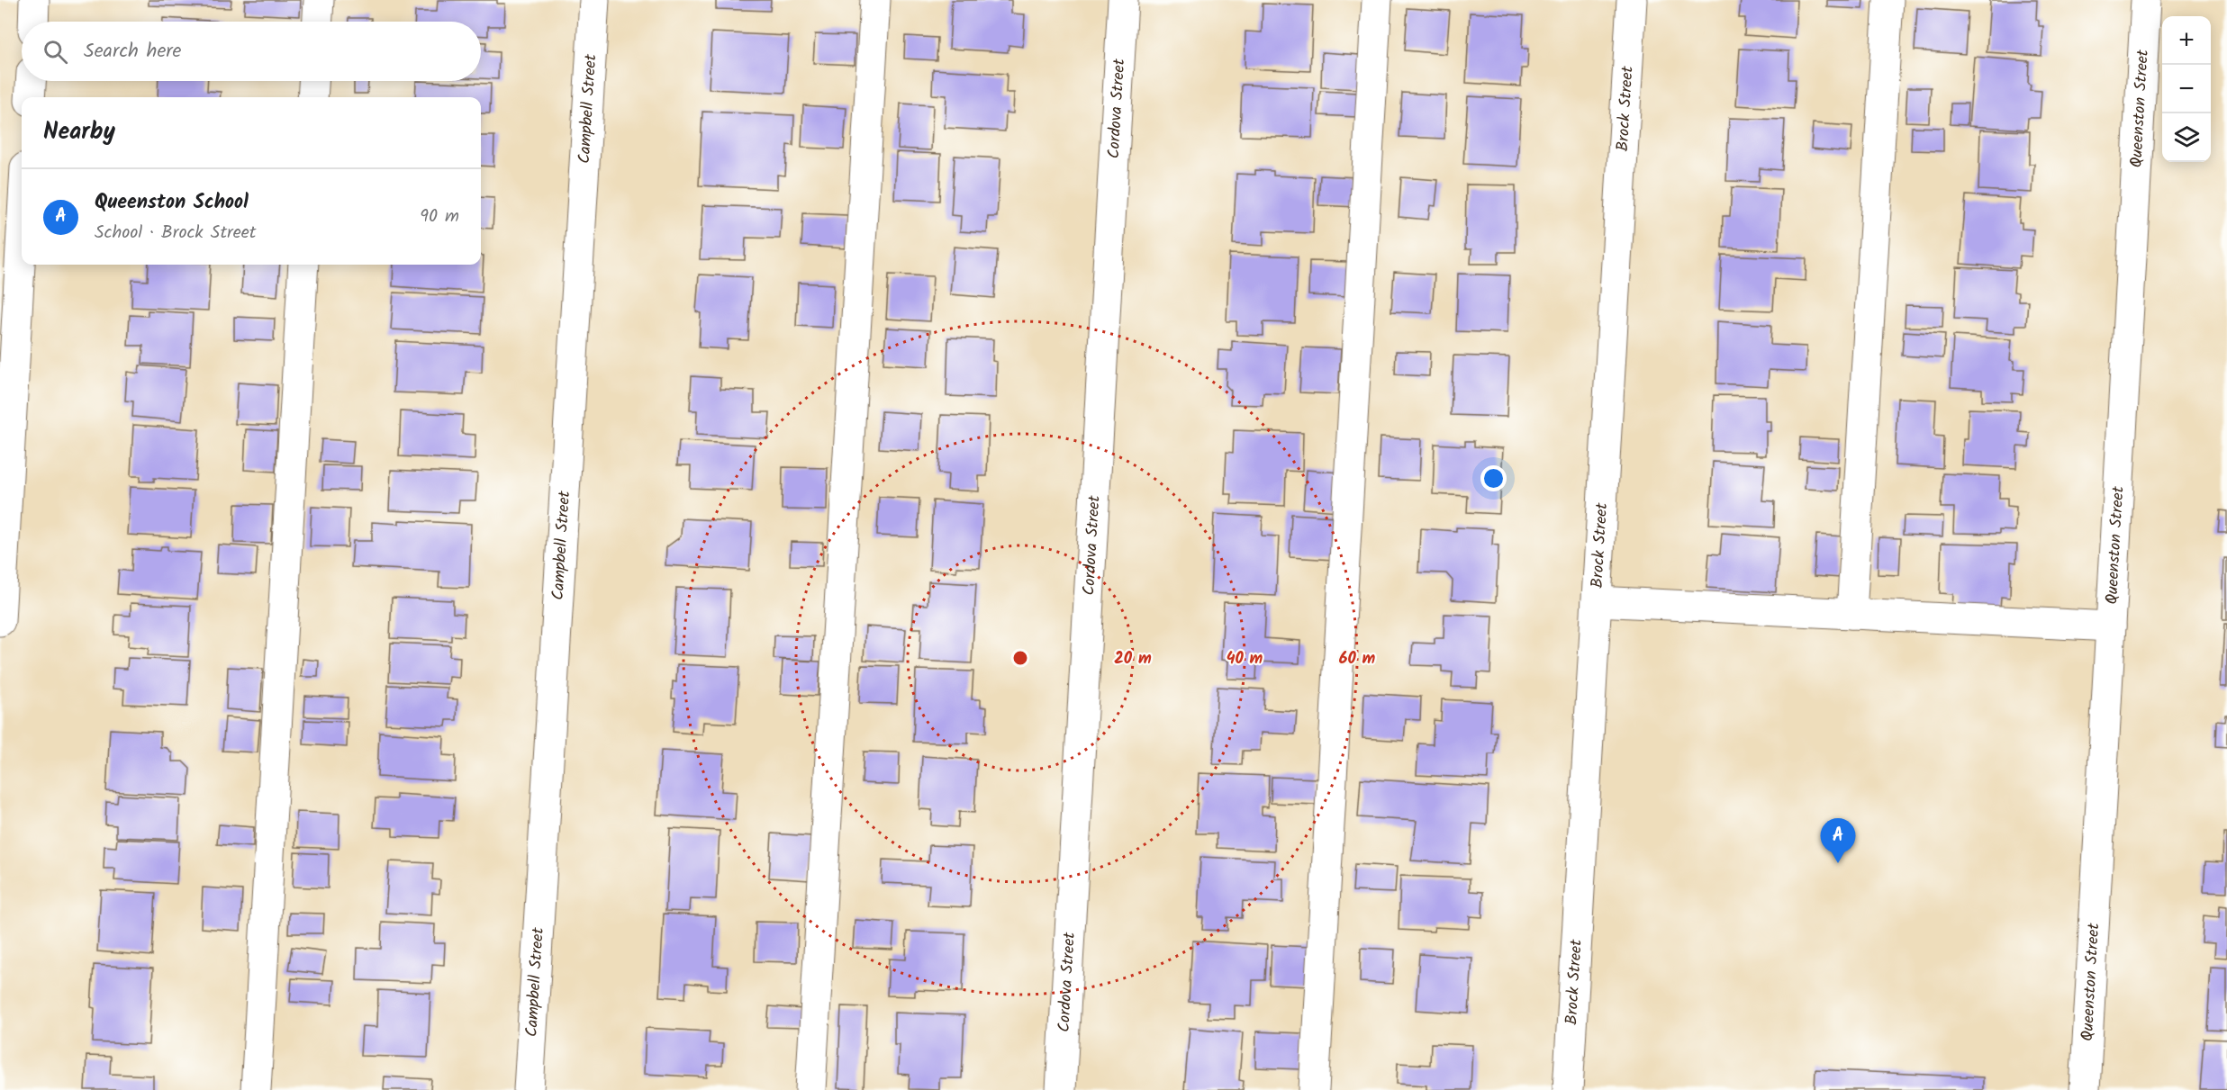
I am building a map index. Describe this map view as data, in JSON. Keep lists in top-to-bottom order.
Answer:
{
  "streets": {
    "street": [
      "Campbell Street",
      "Cordova Street",
      "Brock Street",
      "Queenston Street"
    ]
  },
  "page": {
    "map_buttons": ["+", "−"],
    "search": "Search here",
    "heading": "Nearby",
    "list": [
      {
        "mark": "A",
        "name": "Queenston School",
        "note": "School · Brock Street",
        "value": "90 m"
      }
    ],
    "pins": "A"
  },
  "rings": ["20 m", "40 m", "60 m"]
}
